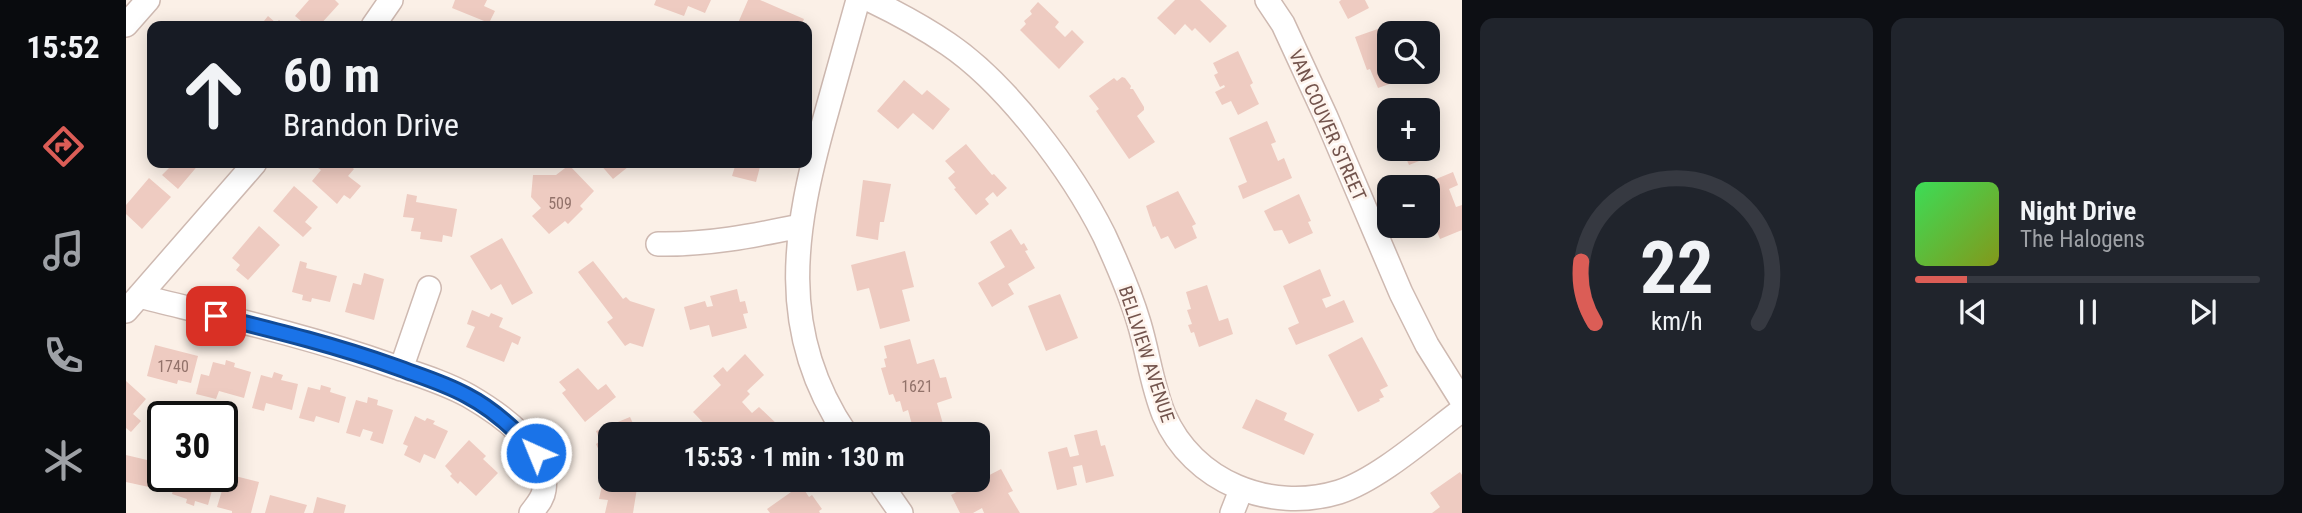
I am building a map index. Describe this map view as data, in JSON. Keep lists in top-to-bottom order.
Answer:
{
  "streets": {
    "street": ["VAN COUVER STREET", "BELLVIEW AVENUE"]
  },
  "house_numbers": ["509", "1740", "1621"],
  "page": {
    "tabs": "15:52",
    "map_buttons": ["+", "−"],
    "turn": ["60 m", "Brandon Drive"],
    "song": ["Night Drive", "The Halogens"],
    "limit": "30",
    "trip": "15:53 · 1 min · 130 m",
    "gauge": ["22", "km/h"]
  }
}
